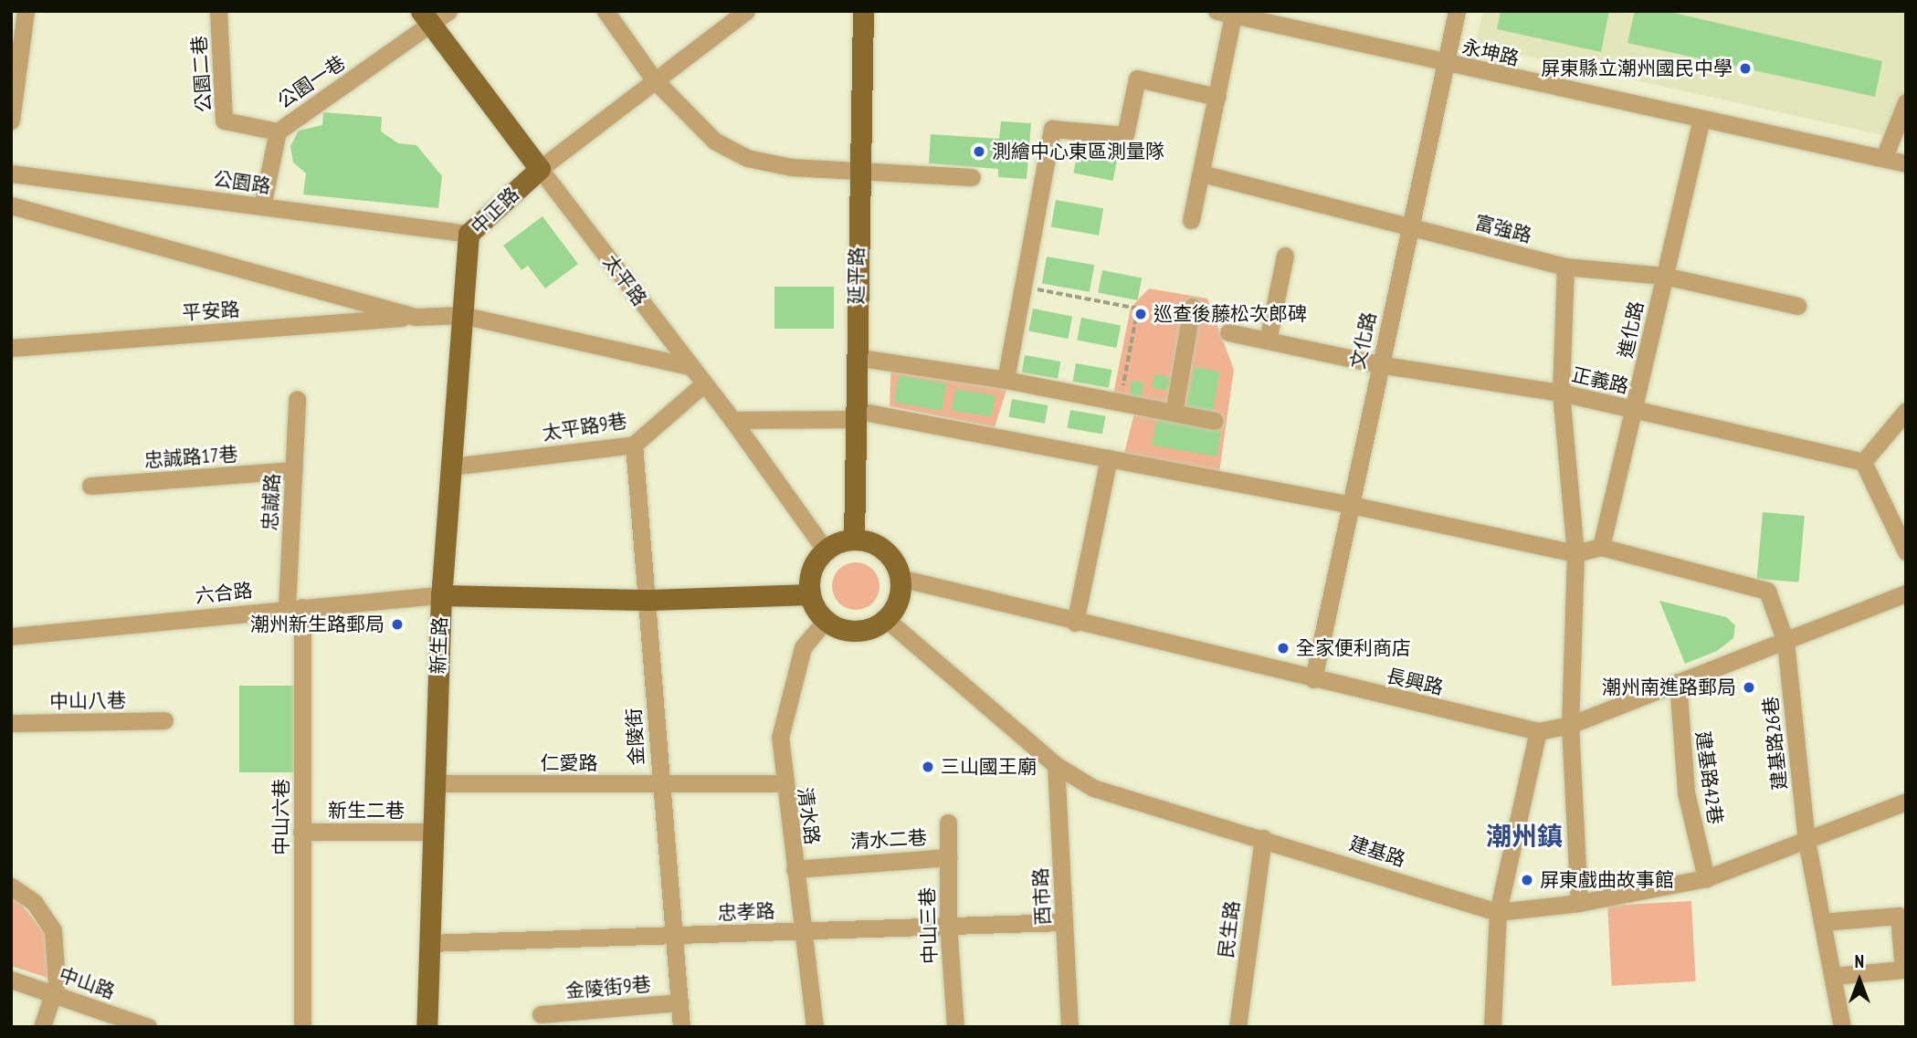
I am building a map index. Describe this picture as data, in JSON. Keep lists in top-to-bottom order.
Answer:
{
  "streets": {
    "main road": [
      "中正路",
      "延平路",
      "太平路",
      "新生路"
    ],
    "street": [
      "永坤路",
      "公園二巷",
      "公園一巷",
      "公園路",
      "富強路",
      "平安路",
      "進化路",
      "文化路",
      "正義路",
      "太平路9巷",
      "忠誠路17巷",
      "忠誠路",
      "六合路",
      "長興路",
      "中山八巷",
      "金陵街",
      "建基路26巷",
      "仁愛路",
      "建基路42巷",
      "新生二巷",
      "清水路",
      "中山六巷",
      "清水二巷",
      "建基路",
      "西市路",
      "忠孝路",
      "中山三巷",
      "民生路",
      "中山路",
      "金陵街9巷"
    ]
  },
  "crossings": [
    ["永坤路", "進化路"],
    ["永坤路", "文化路"],
    ["公園二巷", "公園一巷"],
    ["公園一巷", "公園路"],
    ["公園一巷", "太平路"],
    ["公園路", "中正路"],
    ["中正路", "太平路"],
    ["中正路", "平安路"],
    ["中正路", "太平路9巷"],
    ["中正路", "六合路"],
    ["中正路", "新生路"],
    ["富強路", "進化路"],
    ["富強路", "文化路"],
    ["延平路", "太平路"],
    ["延平路", "新生路"],
    ["延平路", "長興路"],
    ["延平路", "清水路"],
    ["延平路", "建基路"],
    ["太平路", "平安路"],
    ["太平路", "太平路9巷"],
    ["太平路", "新生路"],
    ["太平路", "長興路"],
    ["太平路", "清水路"],
    ["太平路", "建基路"],
    ["進化路", "正義路"],
    ["進化路", "建基路26巷"],
    ["文化路", "正義路"],
    ["文化路", "長興路"],
    ["太平路9巷", "金陵街"],
    ["忠誠路17巷", "忠誠路"],
    ["忠誠路", "六合路"],
    ["忠誠路", "中山六巷"],
    ["六合路", "新生路"],
    ["六合路", "中山六巷"],
    ["新生路", "長興路"],
    ["新生路", "金陵街"],
    ["新生路", "仁愛路"],
    ["新生路", "新生二巷"],
    ["新生路", "清水路"],
    ["新生路", "建基路"],
    ["新生路", "忠孝路"],
    ["長興路", "建基路26巷"],
    ["長興路", "建基路42巷"],
    ["長興路", "清水路"],
    ["長興路", "建基路"],
    ["金陵街", "仁愛路"],
    ["金陵街", "忠孝路"],
    ["金陵街", "金陵街9巷"],
    ["建基路26巷", "建基路"],
    ["仁愛路", "清水路"],
    ["建基路42巷", "建基路"],
    ["新生二巷", "中山六巷"],
    ["清水路", "清水二巷"],
    ["清水路", "建基路"],
    ["清水路", "忠孝路"],
    ["清水二巷", "中山三巷"],
    ["建基路", "西市路"],
    ["建基路", "民生路"],
    ["西市路", "忠孝路"],
    ["忠孝路", "中山三巷"]
  ],
  "districts": ["潮州鎮"],
  "places": [
    "屏東縣立潮州國民中學",
    "測繪中心東區測量隊",
    "巡查後藤松次郎碑",
    "潮州新生路郵局",
    "全家便利商店",
    "潮州南進路郵局",
    "三山國王廟",
    "屏東戲曲故事館"
  ],
  "north": "top"
}
